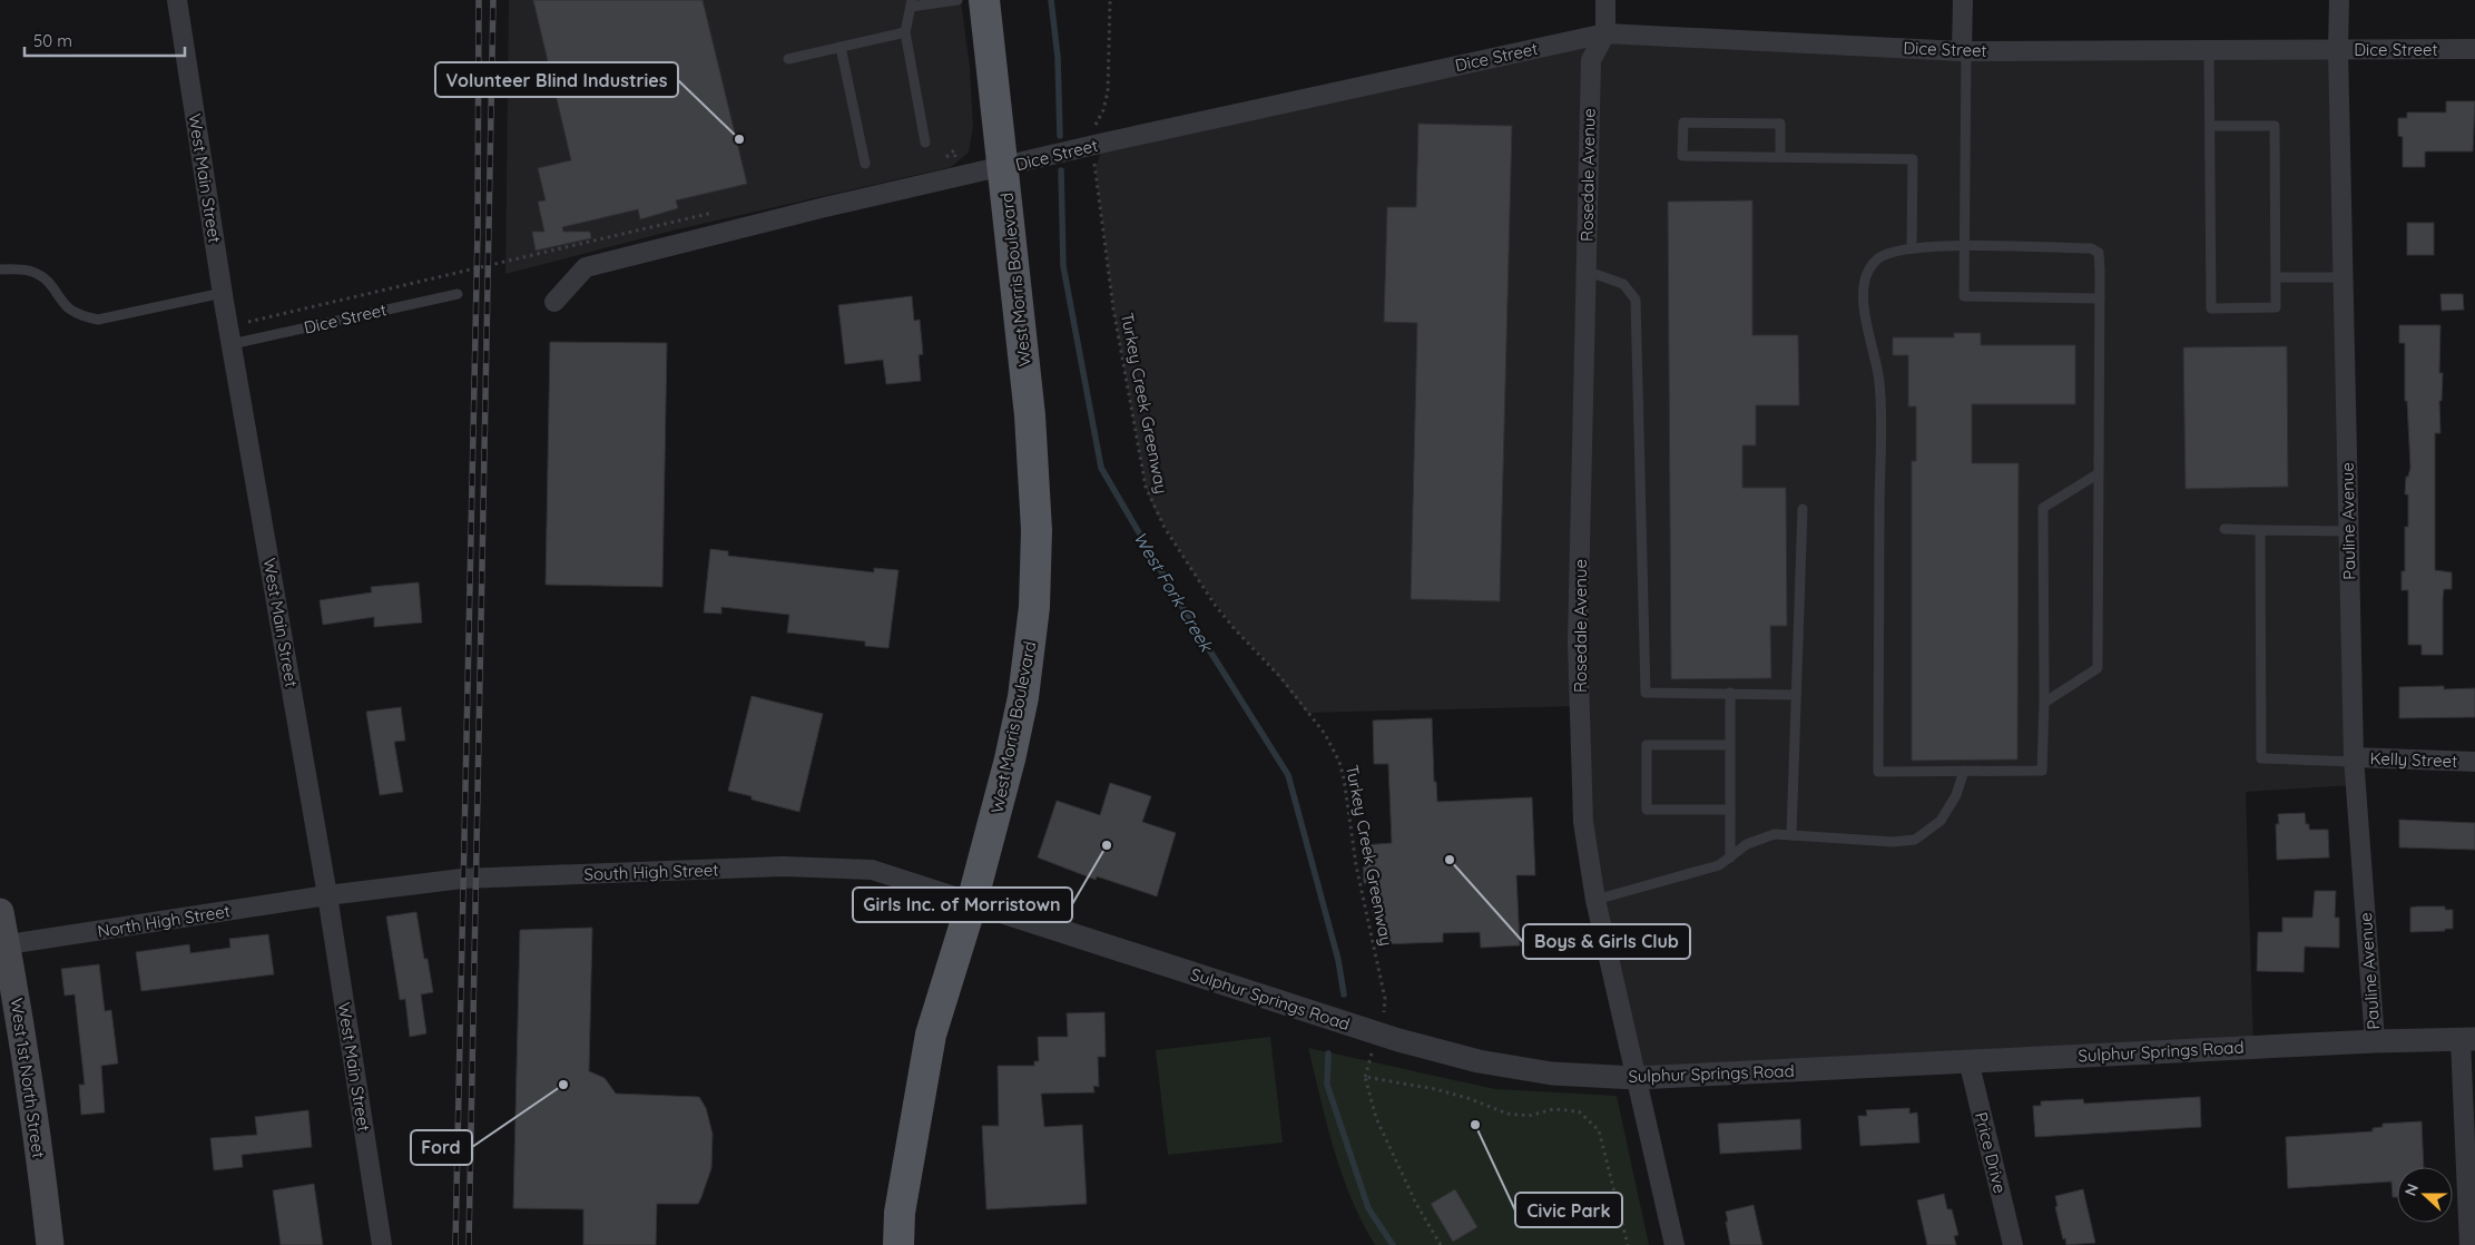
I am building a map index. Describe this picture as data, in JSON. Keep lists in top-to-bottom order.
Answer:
{
  "streets": {
    "main road": ["West Morris Boulevard", "West 1st North Street"],
    "street": [
      "Dice Street",
      "Rosedale Avenue",
      "West Main Street",
      "Pauline Avenue",
      "Kelly Street",
      "South High Street",
      "North High Street",
      "Sulphur Springs Road",
      "Price Drive"
    ],
    "path": ["Turkey Creek Greenway"]
  },
  "crossings": [
    ["Dice Street", "Rosedale Avenue"],
    ["Dice Street", "West Main Street"],
    ["Dice Street", "West Morris Boulevard"],
    ["Dice Street", "Turkey Creek Greenway"],
    ["Dice Street", "Pauline Avenue"],
    ["Rosedale Avenue", "Sulphur Springs Road"],
    ["West Main Street", "South High Street"],
    ["West Main Street", "North High Street"],
    ["West Morris Boulevard", "South High Street"],
    ["West Morris Boulevard", "Sulphur Springs Road"],
    ["Pauline Avenue", "Kelly Street"],
    ["Pauline Avenue", "Sulphur Springs Road"],
    ["South High Street", "North High Street"],
    ["South High Street", "Sulphur Springs Road"],
    ["North High Street", "West 1st North Street"],
    ["Sulphur Springs Road", "Price Drive"]
  ],
  "water": ["West Fork Creek"],
  "places": [
    "Volunteer Blind Industries",
    "Girls Inc. of Morristown",
    "Boys & Girls Club",
    "Ford",
    "Civic Park"
  ],
  "scale_bar": "50 m",
  "north": "left"
}
